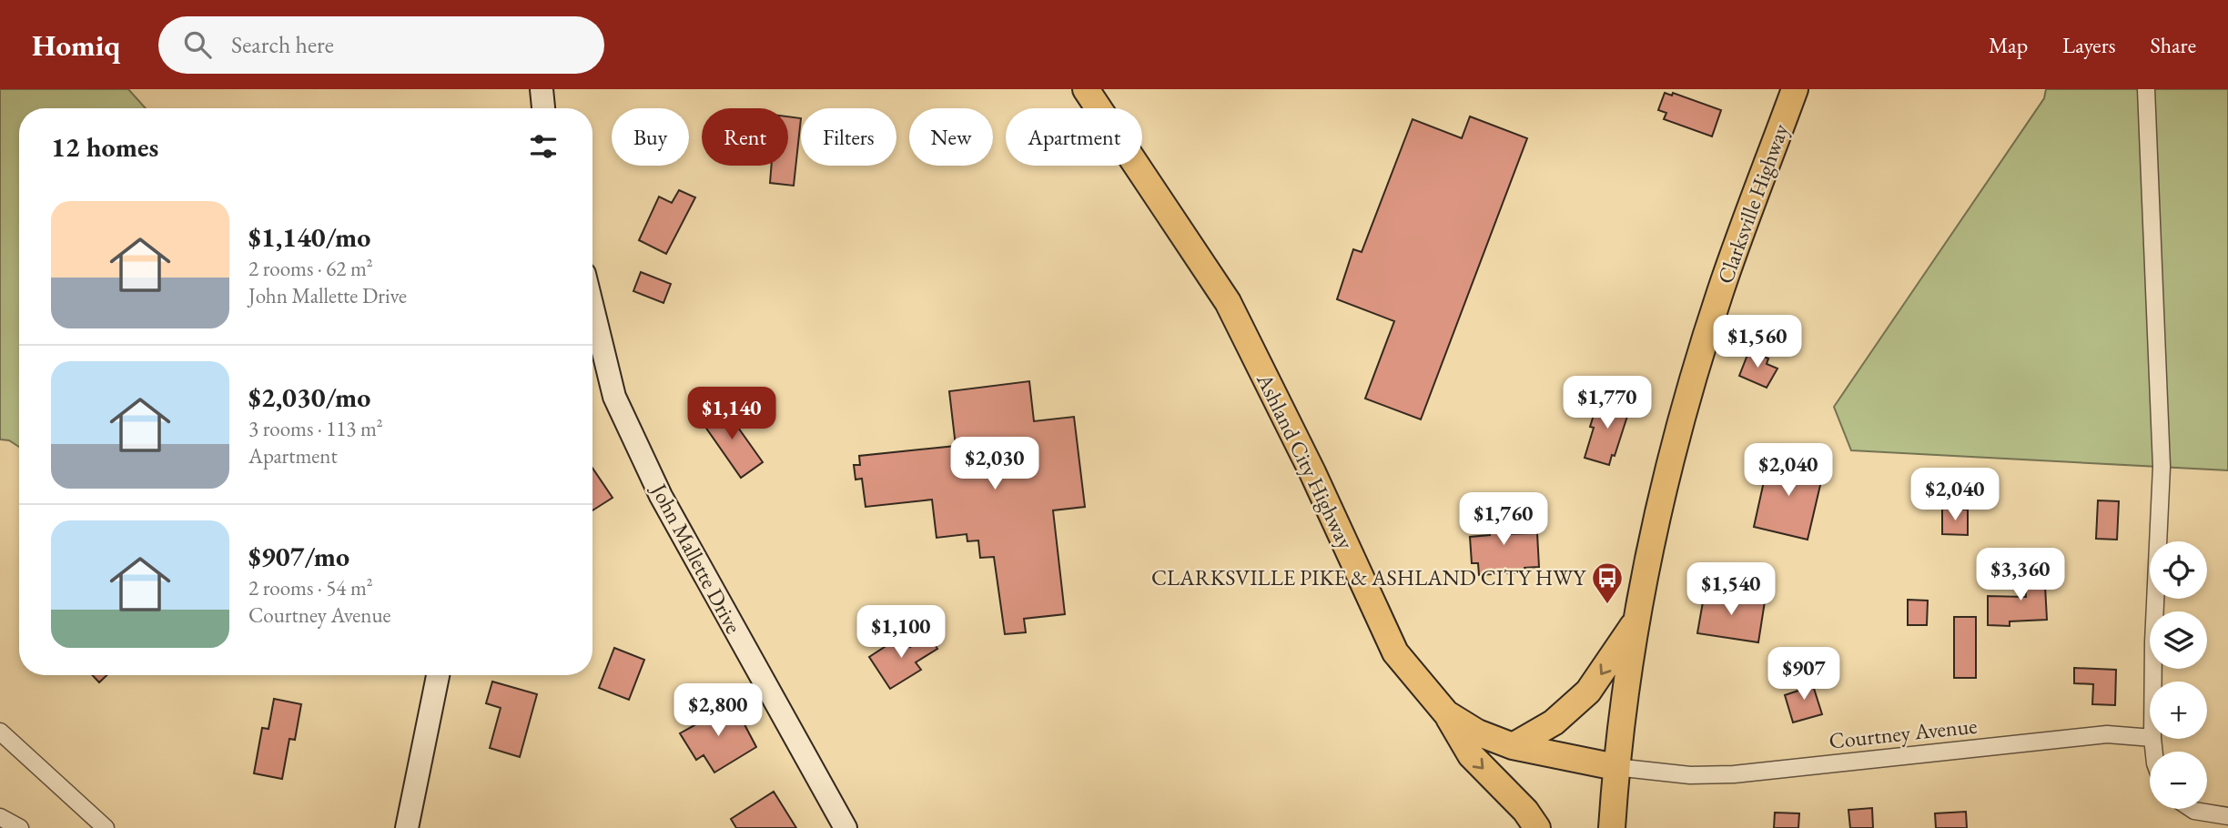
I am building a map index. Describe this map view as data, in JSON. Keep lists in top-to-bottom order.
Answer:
{
  "streets": {
    "main road": ["Clarksville Highway", "Ashland City Highway"],
    "street": ["John Mallette Drive", "Courtney Avenue"]
  },
  "crossings": [
    ["Clarksville Highway", "Ashland City Highway"],
    ["Clarksville Highway", "Courtney Avenue"],
    ["Ashland City Highway", "Courtney Avenue"]
  ],
  "places": {
    "bus stop": ["CLARKSVILLE PIKE & ASHLAND CITY HWY"]
  },
  "page": {
    "header": "Homiq",
    "search": "Search here",
    "nav": ["Map", "Layers", "Share"],
    "chip": [
      "Buy",
      "Rent",
      "Filters",
      "New",
      "Apartment"
    ],
    "heading": "12 homes",
    "list": [
      {
        "name": "$1,140/mo",
        "note": "2 rooms · 62 m² · John Mallette Drive"
      },
      {
        "name": "$2,030/mo",
        "note": "3 rooms · 113 m² · Apartment"
      },
      {
        "name": "$907/mo",
        "note": "2 rooms · 54 m² · Courtney Avenue"
      }
    ],
    "price": [
      "$1,560",
      "$1,770",
      "$1,140",
      "$2,030",
      "$2,040",
      "$2,040",
      "$1,760",
      "$3,360",
      "$1,540",
      "$1,100",
      "$907",
      "$2,800"
    ],
    "map_buttons": ["+", "−"]
  }
}
